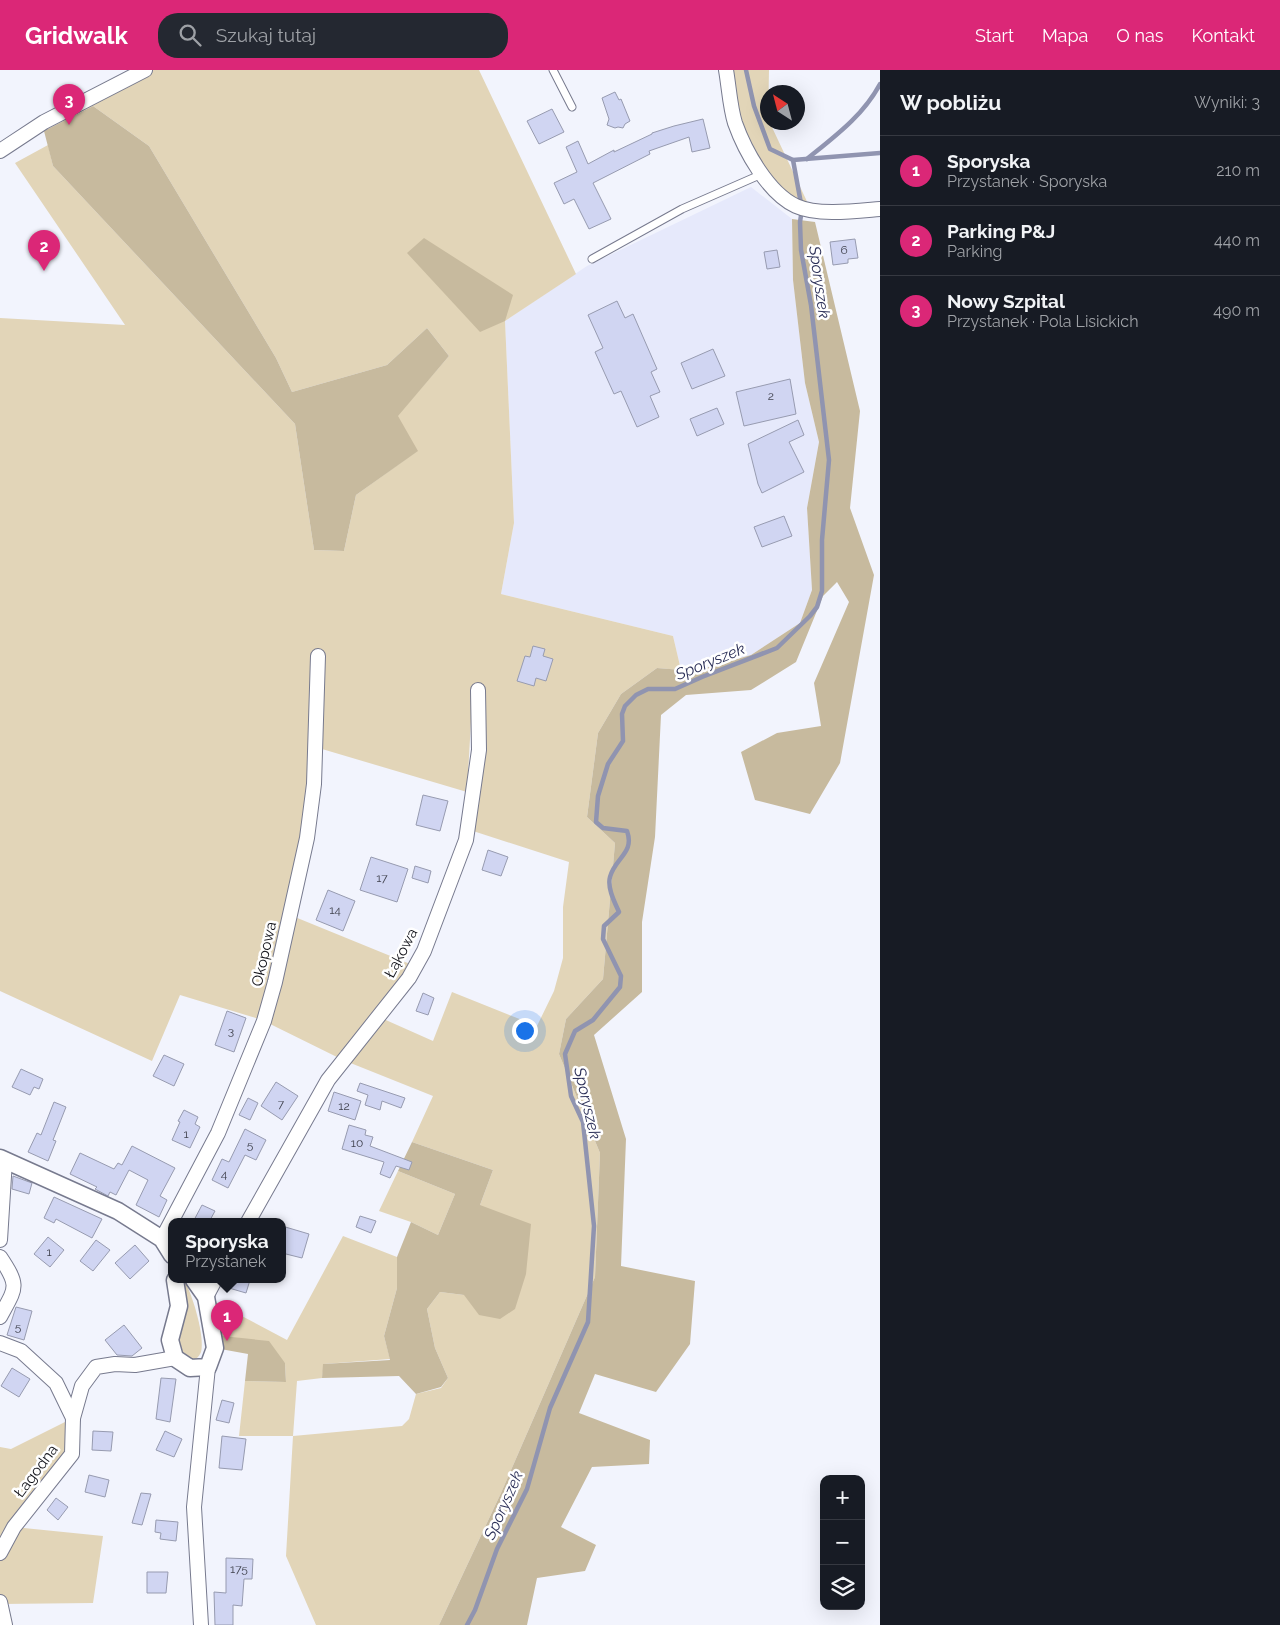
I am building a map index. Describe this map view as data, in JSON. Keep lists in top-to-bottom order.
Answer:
{
  "streets": {
    "street": ["Łąkowa", "Okopowa", "Łagodna"]
  },
  "water": ["Sporyszek"],
  "house_numbers": [
    "6",
    "2",
    "17",
    "14",
    "3",
    "7",
    "12",
    "1",
    "10",
    "5",
    "4",
    "1",
    "5",
    "175"
  ],
  "north": "top left",
  "page": {
    "header": "Gridwalk",
    "search": "Szukaj tutaj",
    "nav": [
      "Start",
      "Mapa",
      "O nas",
      "Kontakt"
    ],
    "heading": ["W pobliżu", "Wyniki: 3"],
    "pins": ["3", "2", "1"],
    "list": [
      {
        "mark": "1",
        "name": "Sporyska",
        "note": "Przystanek · Sporyska",
        "value": "210 m"
      },
      {
        "mark": "2",
        "name": "Parking P&J",
        "note": "Parking",
        "value": "440 m"
      },
      {
        "mark": "3",
        "name": "Nowy Szpital",
        "note": "Przystanek · Pola Lisickich",
        "value": "490 m"
      }
    ],
    "popup": ["Sporyska", "Przystanek"],
    "map_buttons": ["+", "−"]
  }
}
